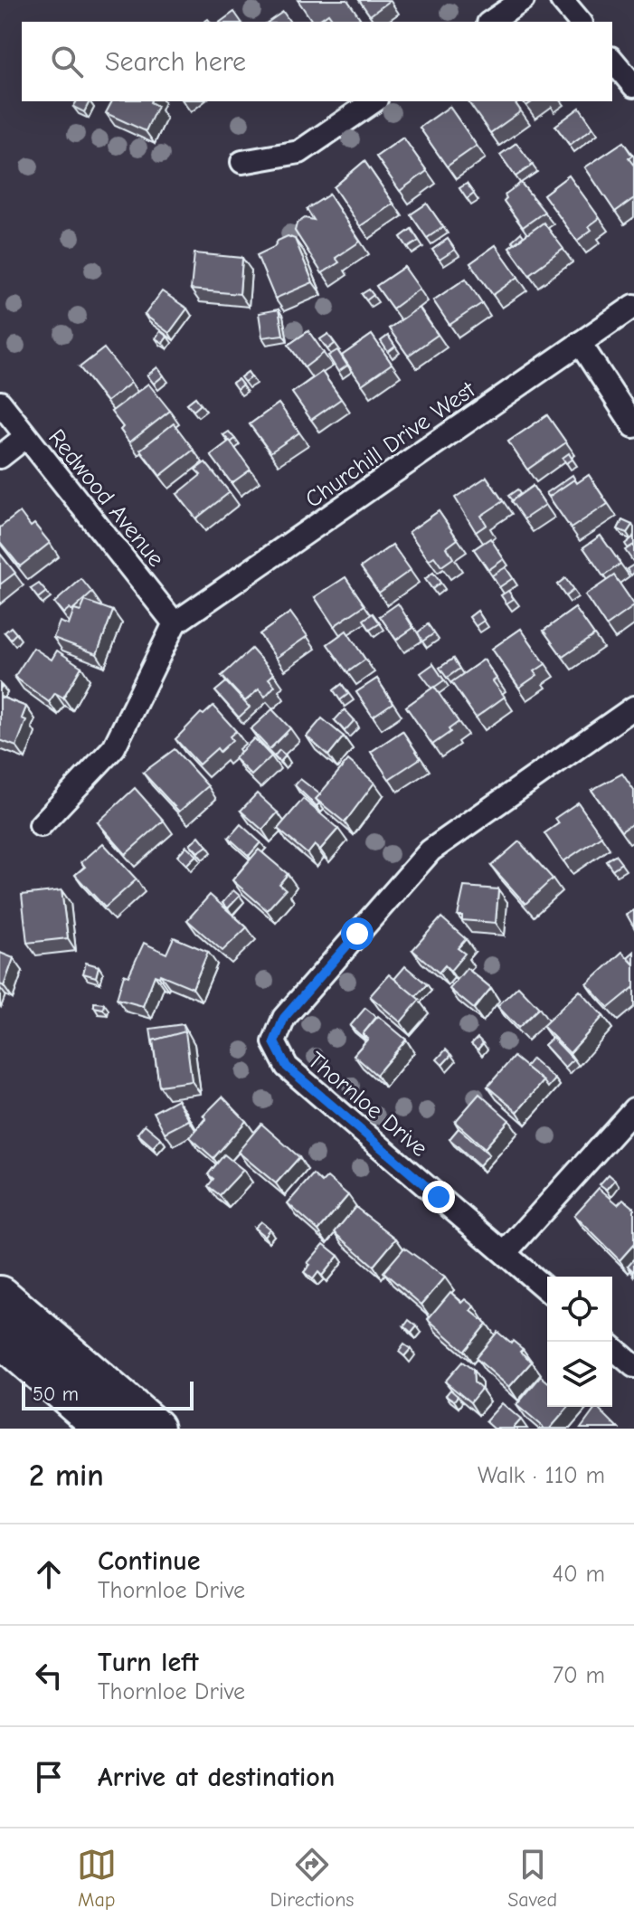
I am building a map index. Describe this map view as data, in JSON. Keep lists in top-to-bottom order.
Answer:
{
  "streets": {
    "street": ["Churchill Drive West", "Redwood Avenue", "Thornloe Drive"]
  },
  "crossings": [
    ["Churchill Drive West", "Redwood Avenue"]
  ],
  "scale_bar": "50 m",
  "page": {
    "search": "Search here",
    "scale": "50 m",
    "heading": ["2 min", "Walk · 110 m"],
    "list": [
      ["Continue", "Thornloe Drive", "40 m"],
      ["Turn left", "Thornloe Drive", "70 m"],
      "Arrive at destination"
    ],
    "nav": ["Map", "Directions", "Saved"]
  }
}
